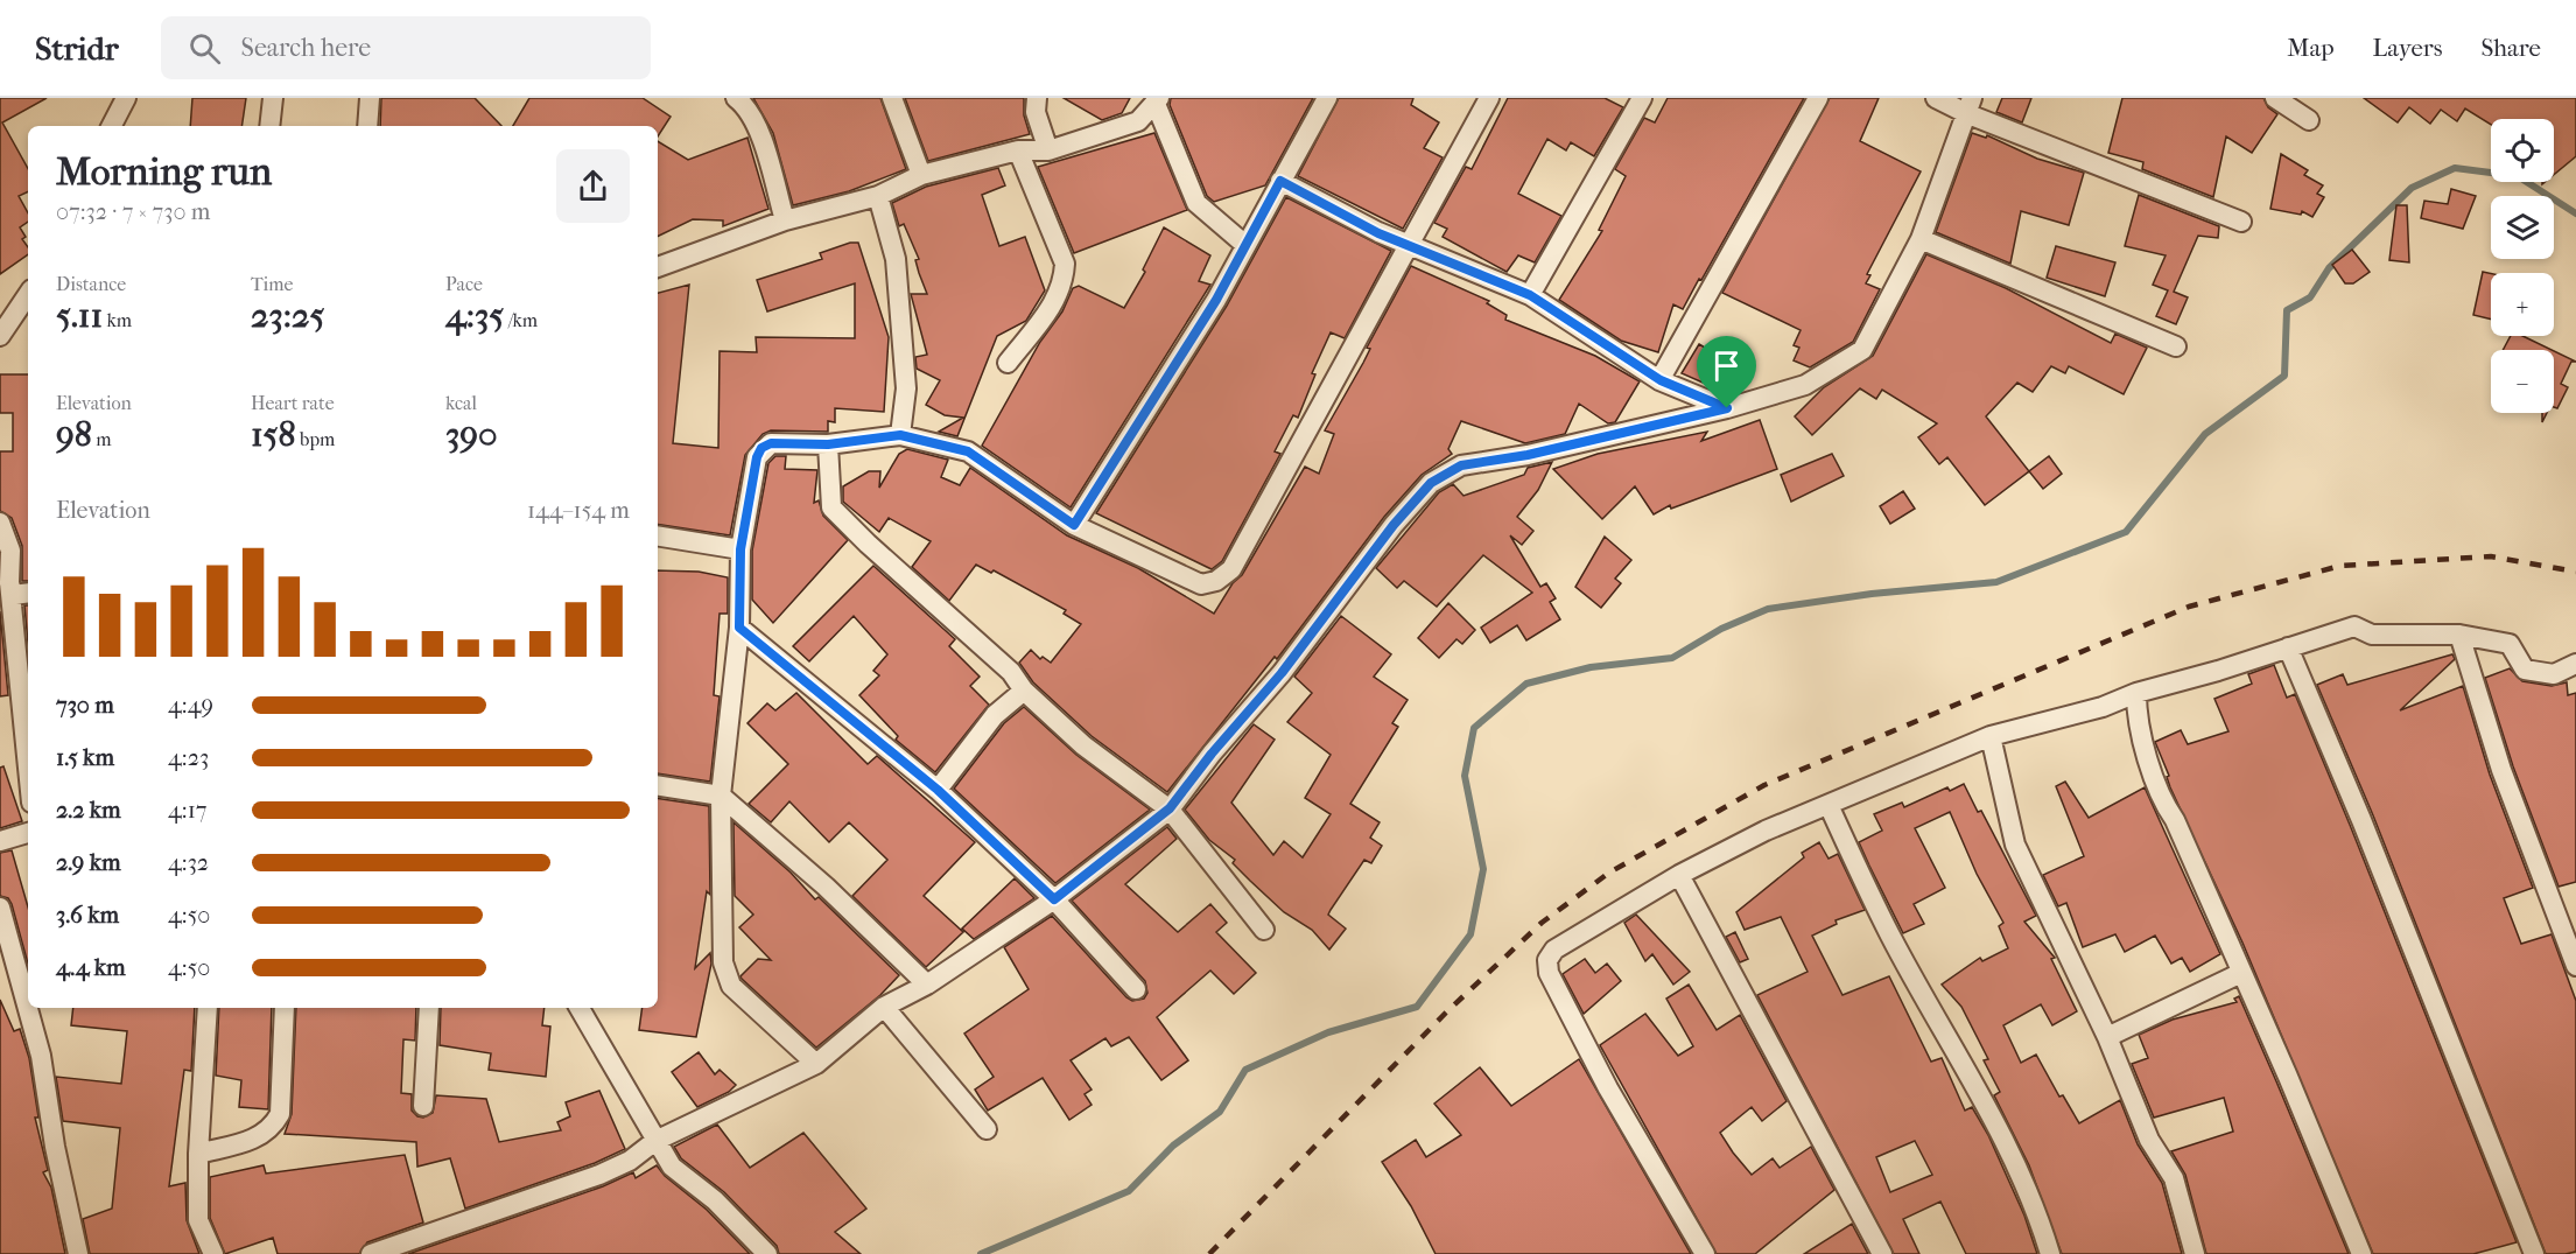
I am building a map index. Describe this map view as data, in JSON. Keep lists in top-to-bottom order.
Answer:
{
  "page": {
    "header": "Stridr",
    "search": "Search here",
    "nav": ["Map", "Layers", "Share"],
    "map_buttons": ["+", "−"],
    "heading": ["Morning run", "07:32 · 7 × 730 m"],
    "stats": [
      ["Distance", "5.11 km"],
      ["Time", "23:25"],
      ["Pace", "4:35 /km"],
      ["Elevation", "98 m"],
      ["Heart rate", "158 bpm"],
      ["kcal", "390"]
    ],
    "chart": ["Elevation", "144–154 m"],
    "list": [
      {
        "name": "730 m",
        "note": "4:49"
      },
      {
        "name": "1.5 km",
        "note": "4:23"
      },
      {
        "name": "2.2 km",
        "note": "4:17"
      },
      {
        "name": "2.9 km",
        "note": "4:32"
      },
      {
        "name": "3.6 km",
        "note": "4:50"
      },
      {
        "name": "4.4 km",
        "note": "4:50"
      }
    ]
  }
}
